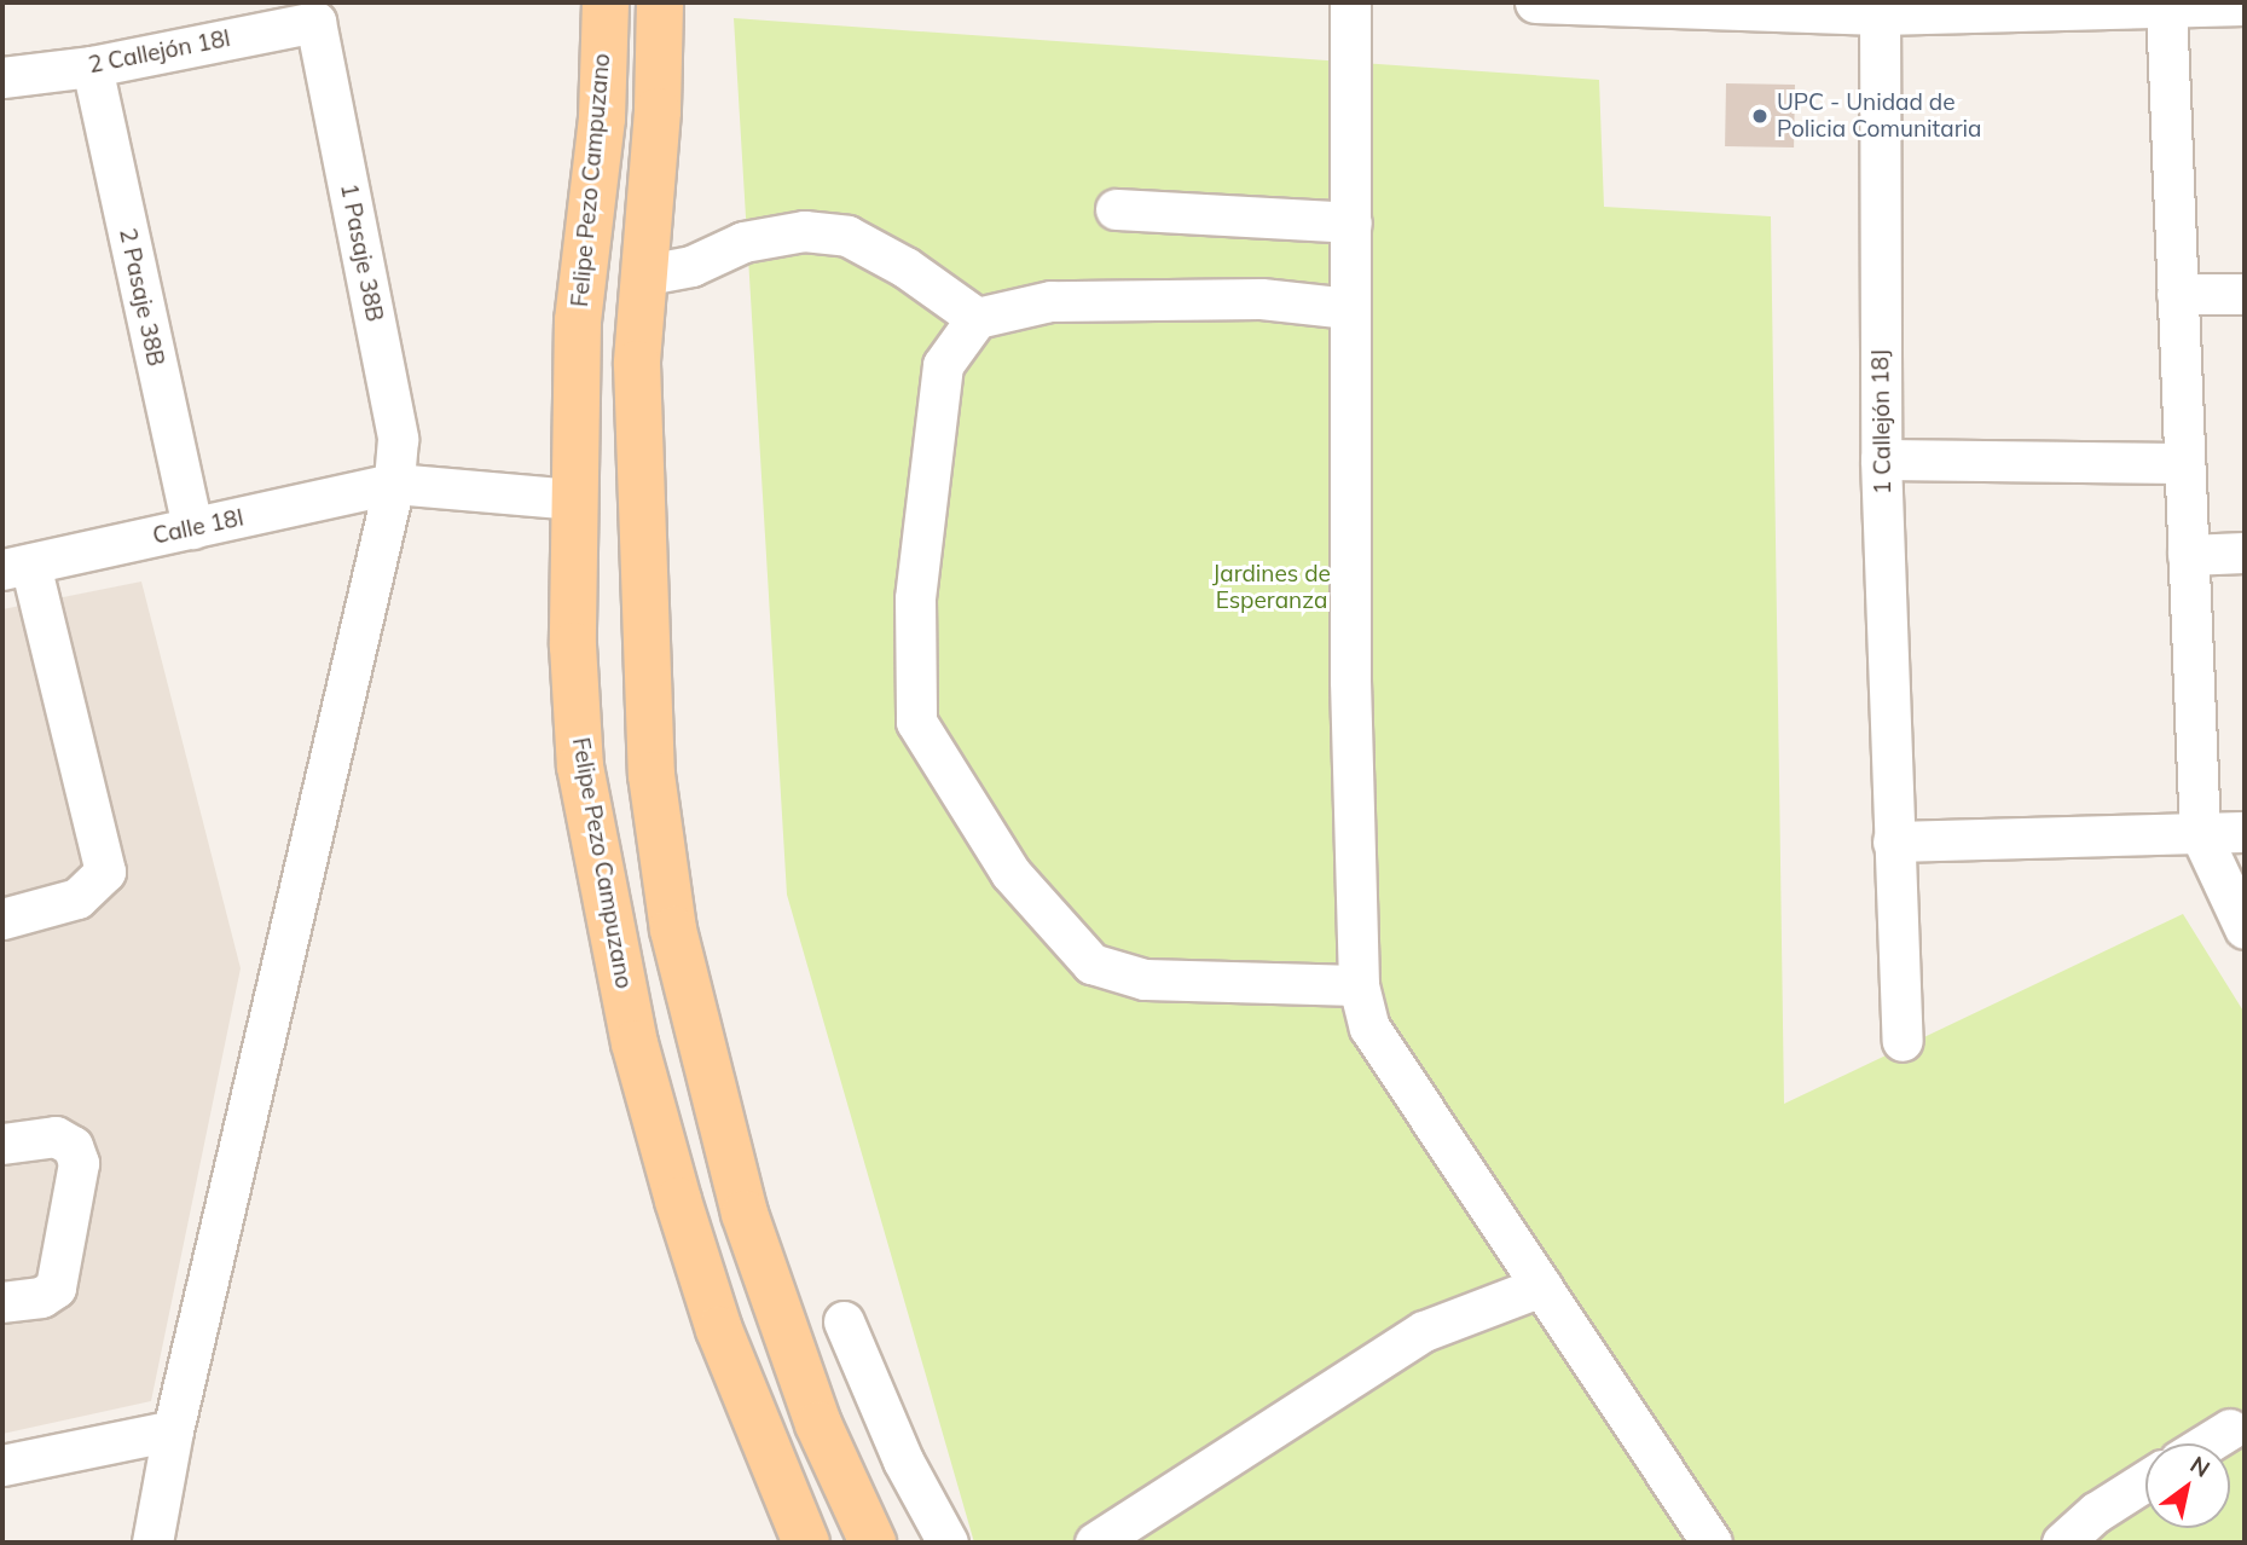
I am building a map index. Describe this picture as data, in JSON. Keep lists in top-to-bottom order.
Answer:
{
  "streets": {
    "main road": ["Felipe Pezo Campuzano"],
    "street": [
      "2 Callejón 18I",
      "1 Pasaje 38B",
      "2 Pasaje 38B",
      "1 Callejón 18J",
      "Calle 18I"
    ]
  },
  "crossings": [
    ["2 Callejón 18I", "1 Pasaje 38B"],
    ["2 Callejón 18I", "2 Pasaje 38B"],
    ["Felipe Pezo Campuzano", "Calle 18I"],
    ["1 Pasaje 38B", "Calle 18I"],
    ["2 Pasaje 38B", "Calle 18I"]
  ],
  "parks": ["Jardines de Esperanza"],
  "places": ["UPC - Unidad de Policia Comunitaria"],
  "north": "top right"
}
